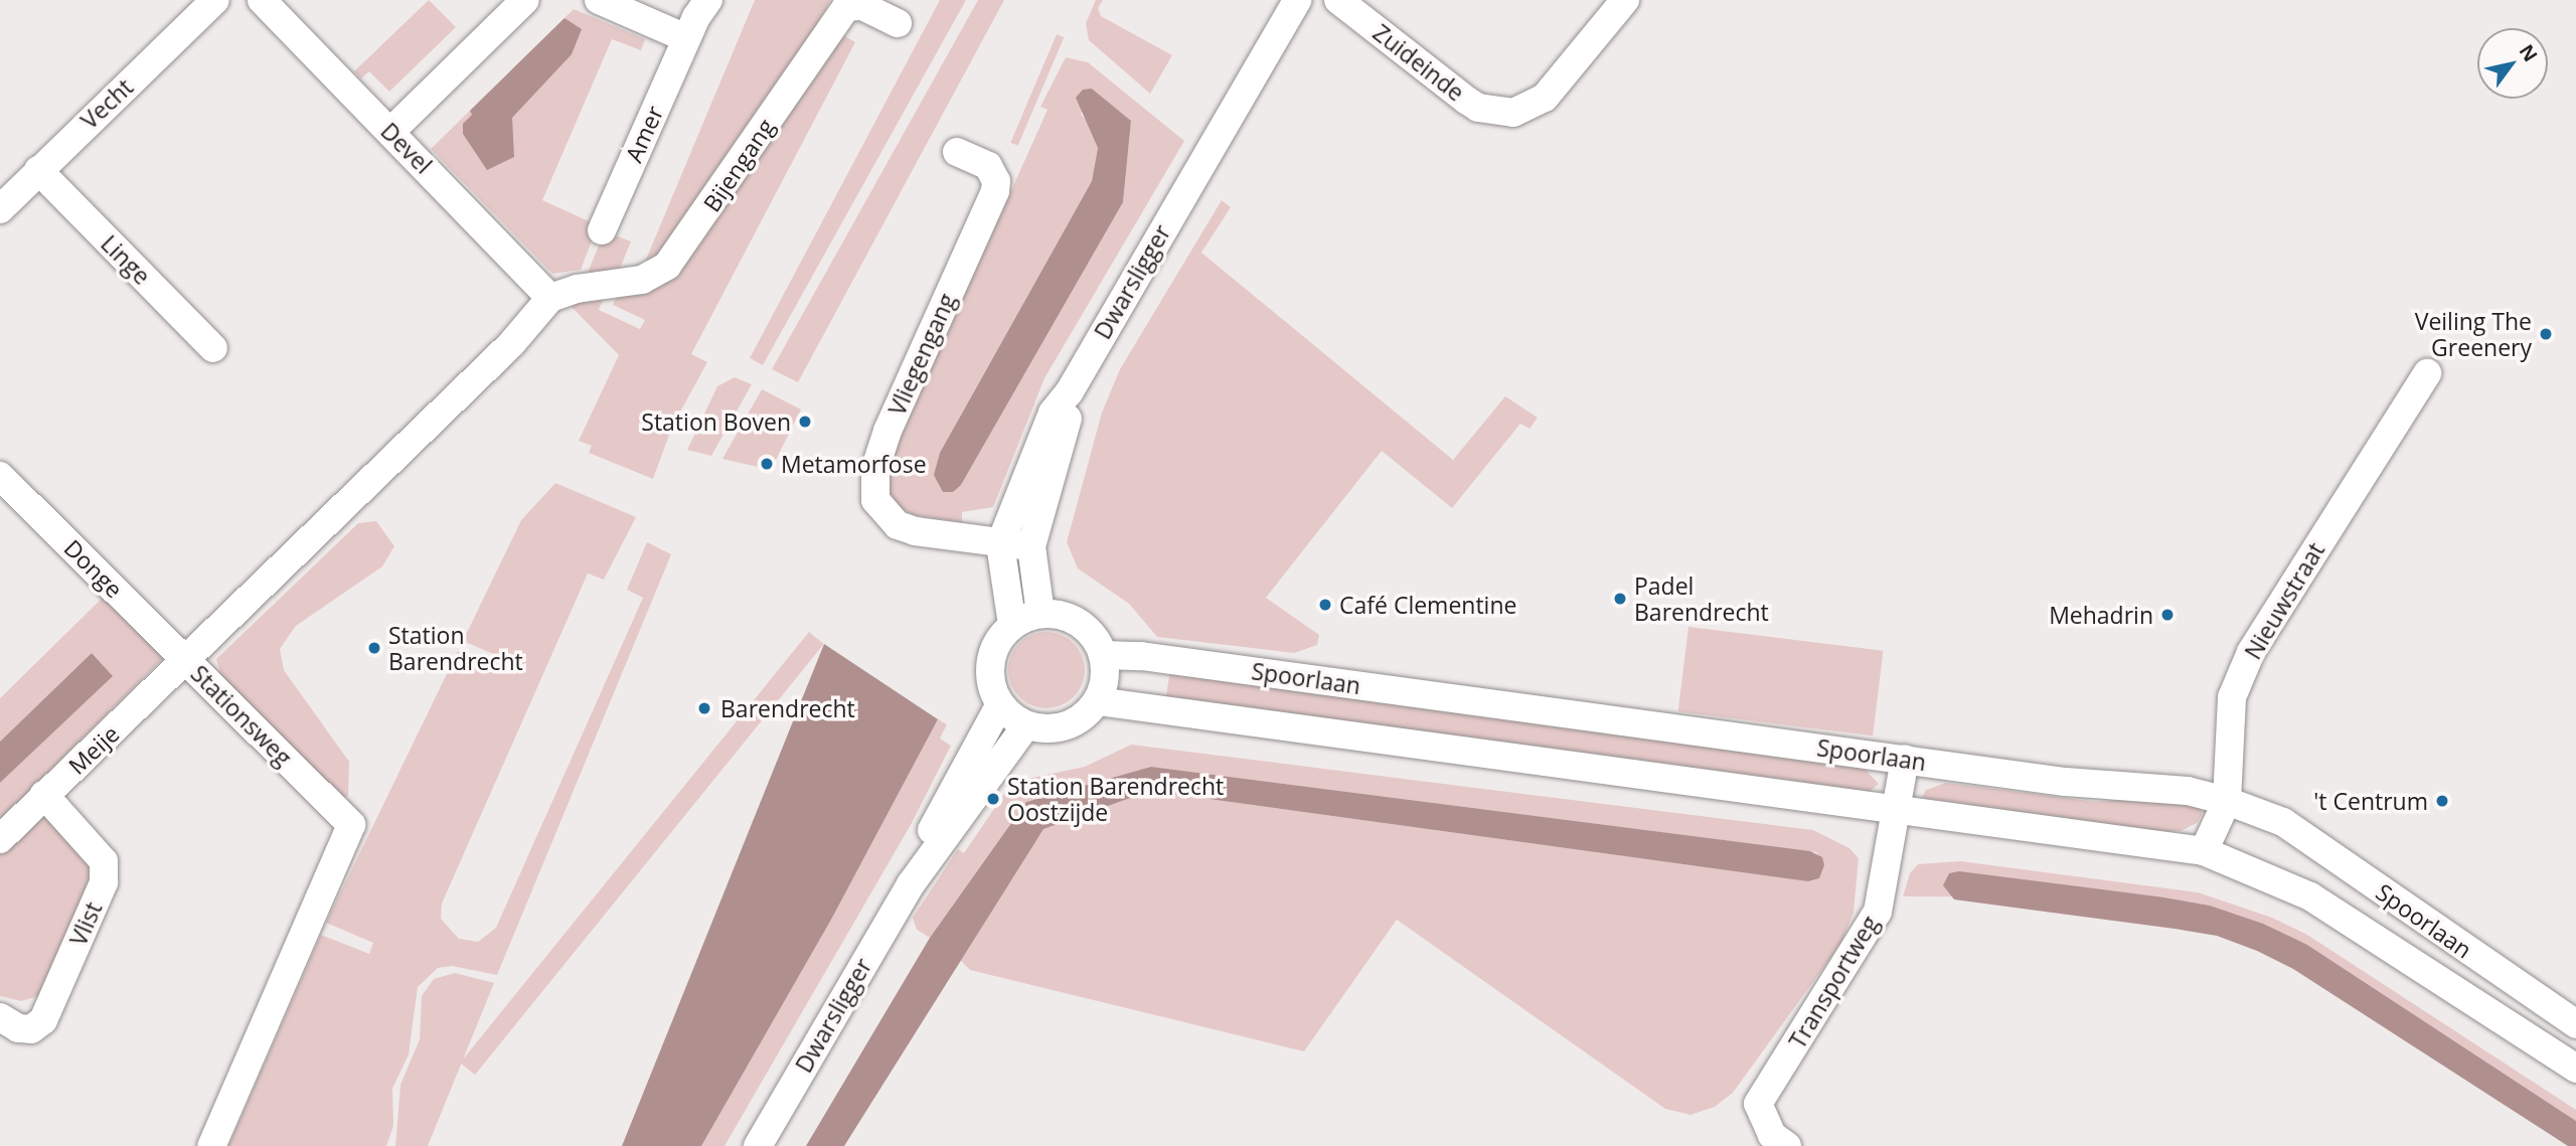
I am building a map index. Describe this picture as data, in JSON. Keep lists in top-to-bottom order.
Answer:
{
  "streets": {
    "street": [
      "Zuideinde",
      "Vecht",
      "Amer",
      "Devel",
      "Bijengang",
      "Linge",
      "Dwarsligger",
      "Vliegengang",
      "Donge",
      "Nieuwstraat",
      "Spoorlaan",
      "Stationsweg",
      "Meije",
      "Vlist",
      "Transportweg"
    ]
  },
  "crossings": [
    ["Vecht", "Linge"],
    ["Devel", "Bijengang"],
    ["Devel", "Stationsweg"],
    ["Bijengang", "Stationsweg"],
    ["Dwarsligger", "Vliegengang"],
    ["Dwarsligger", "Spoorlaan"],
    ["Donge", "Stationsweg"],
    ["Donge", "Meije"],
    ["Nieuwstraat", "Spoorlaan"],
    ["Spoorlaan", "Transportweg"],
    ["Stationsweg", "Meije"],
    ["Meije", "Vlist"]
  ],
  "places": [
    "Veiling The Greenery",
    "Station Boven",
    "Metamorfose",
    "Padel Barendrecht",
    "Café Clementine",
    "Mehadrin",
    "Station Barendrecht",
    "Barendrecht",
    "Station Barendrecht Oostzijde",
    "'t Centrum"
  ],
  "north": "top right"
}
